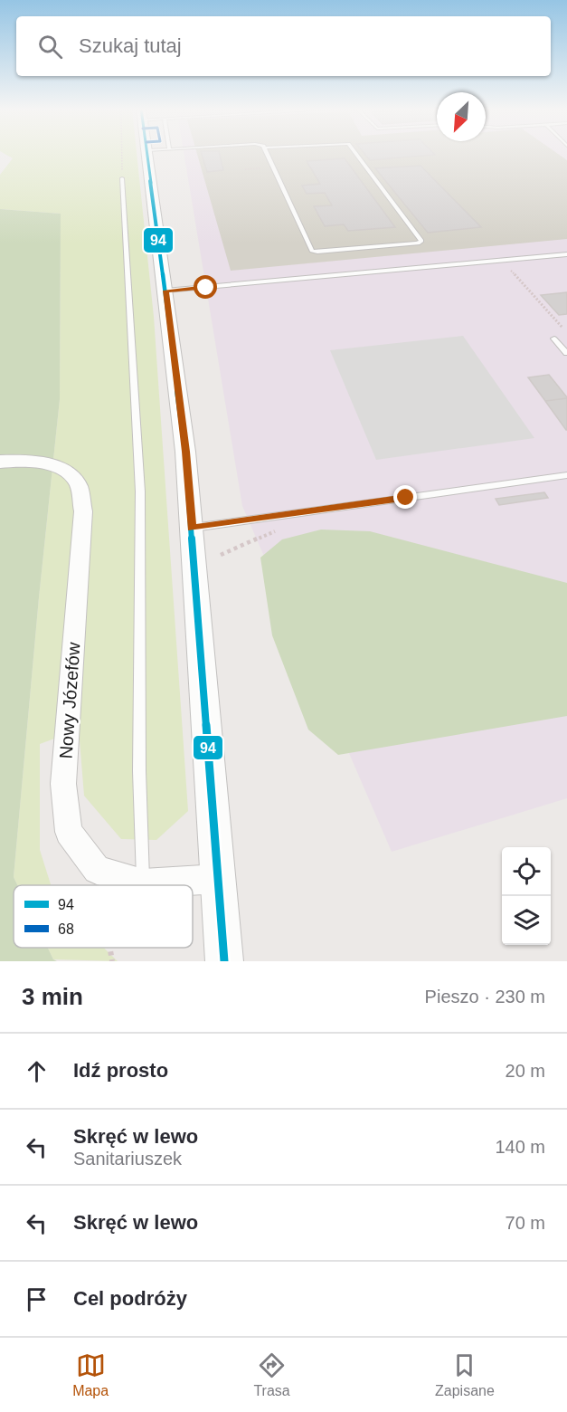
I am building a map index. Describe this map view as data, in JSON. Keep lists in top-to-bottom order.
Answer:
{
  "streets": {
    "street": ["Nowy Józefów"]
  },
  "lines": ["transit line 94"],
  "legend": ["94", "68"],
  "north": "bottom left",
  "page": {
    "search": "Szukaj tutaj",
    "heading": ["3 min", "Pieszo · 230 m"],
    "list": [
      ["Idź prosto", "20 m"],
      ["Skręć w lewo", "Sanitariuszek", "140 m"],
      ["Skręć w lewo", "70 m"],
      "Cel podróży"
    ],
    "nav": ["Mapa", "Trasa", "Zapisane"]
  }
}
